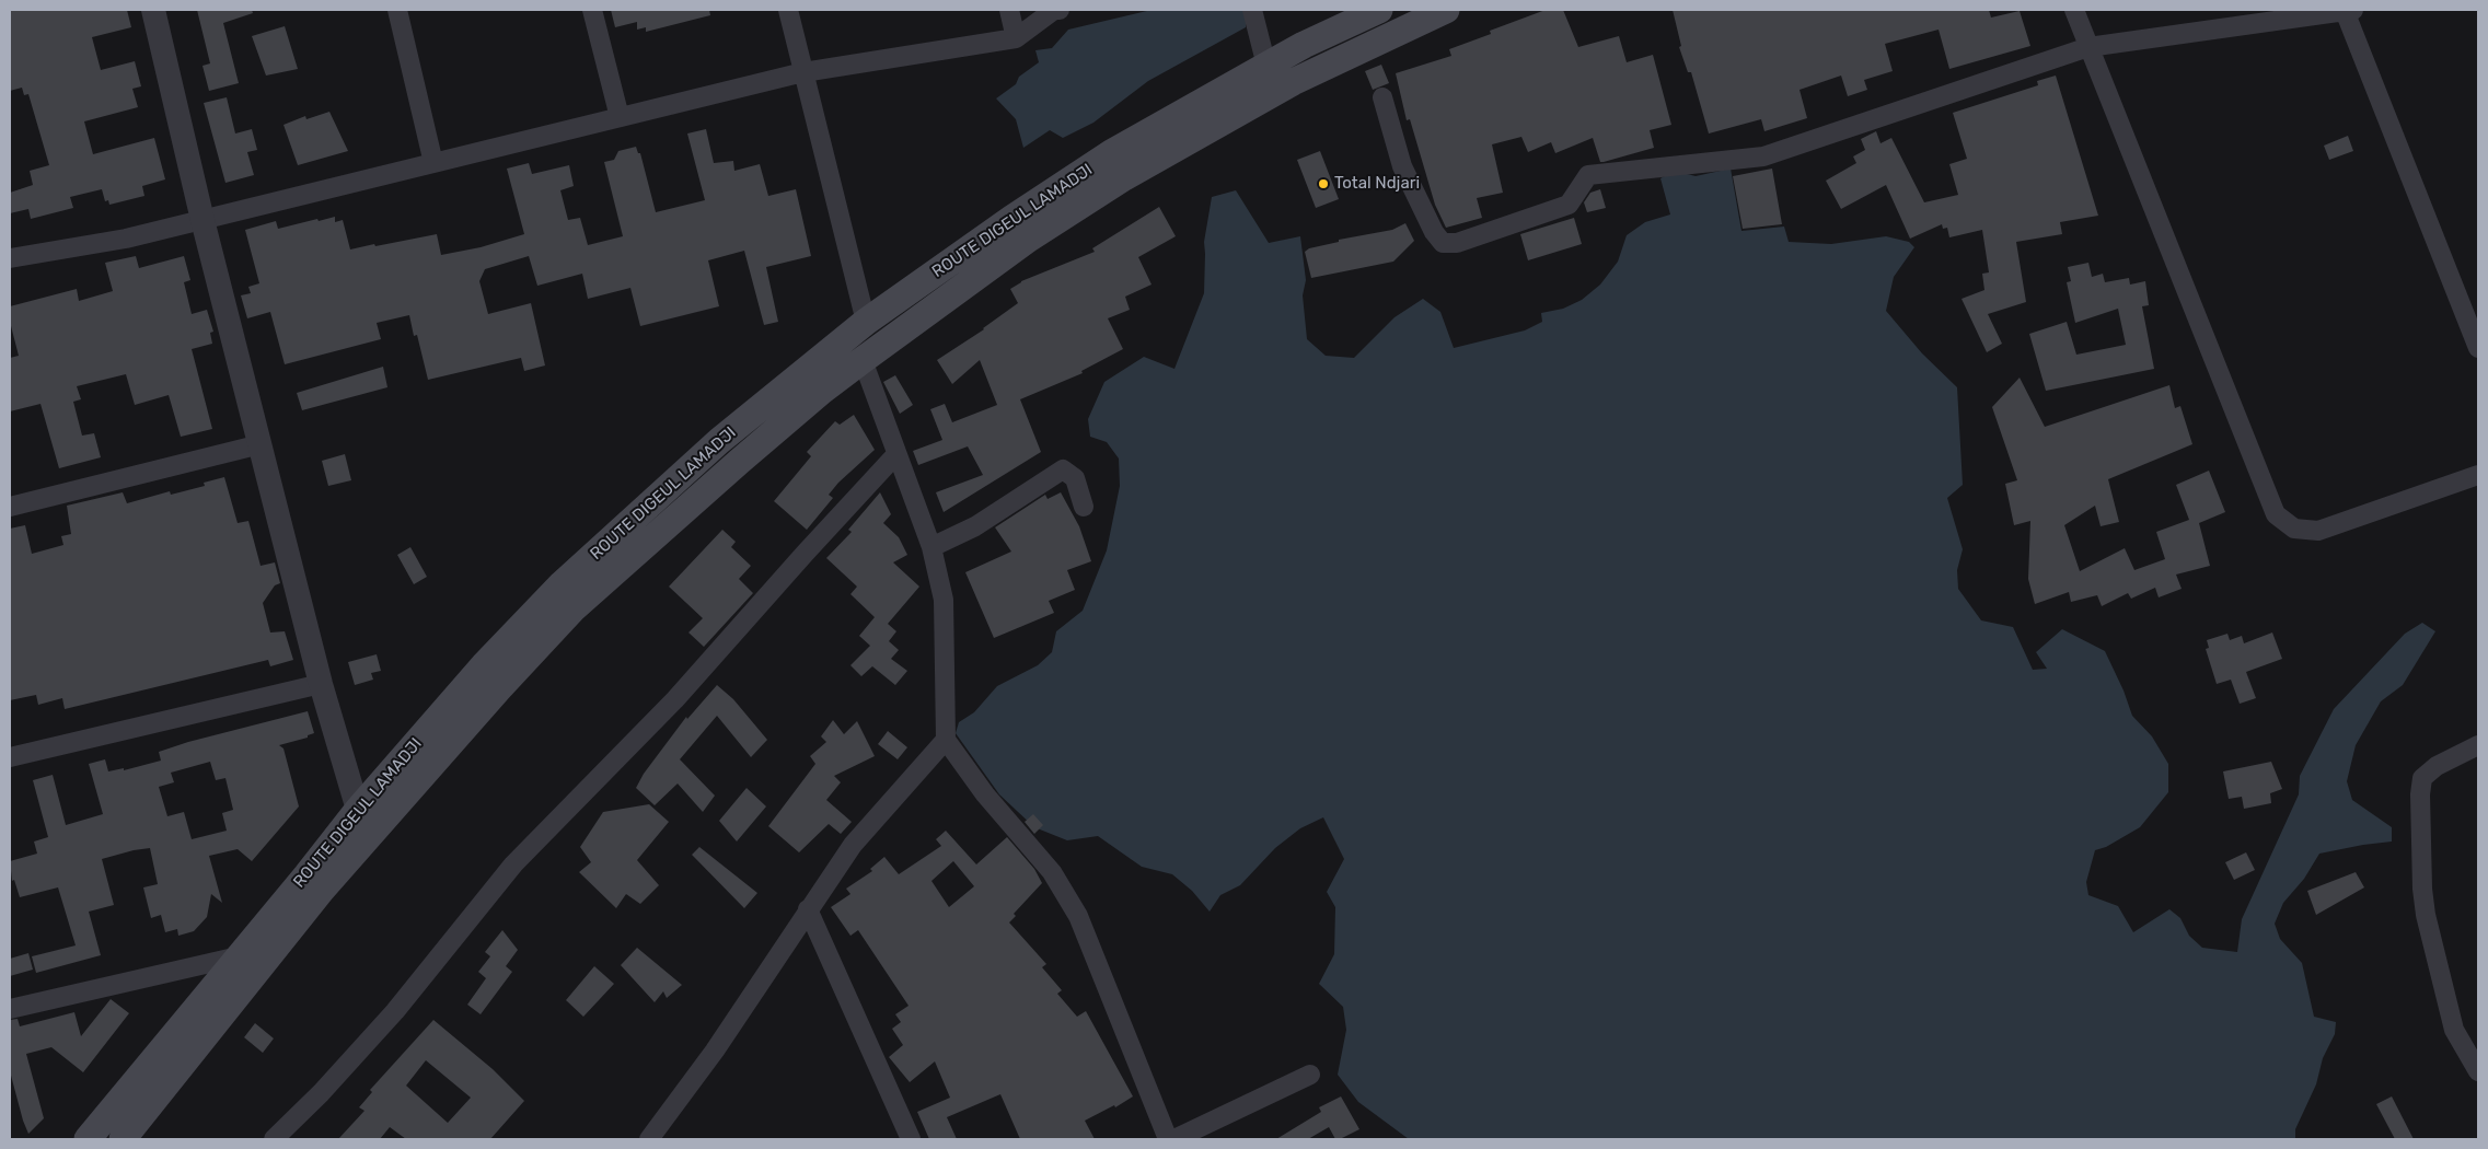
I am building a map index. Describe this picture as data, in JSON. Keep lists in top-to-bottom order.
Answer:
{
  "streets": {
    "main road": ["ROUTE DIGEUL LAMADJI"]
  },
  "places": ["Total Ndjari"]
}
